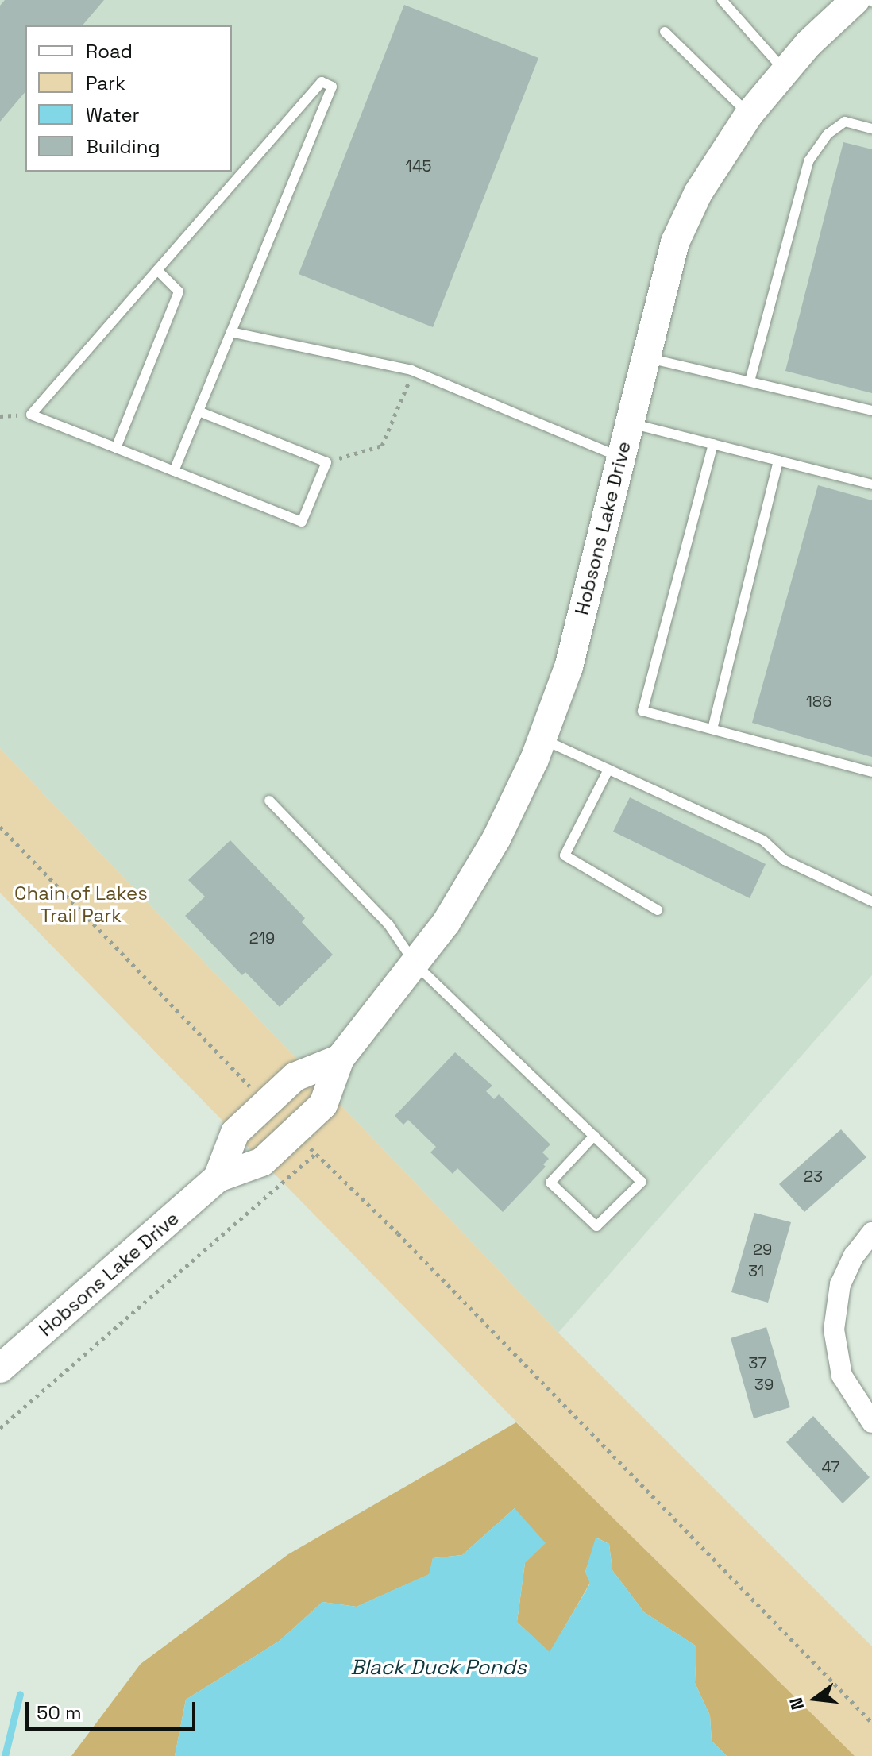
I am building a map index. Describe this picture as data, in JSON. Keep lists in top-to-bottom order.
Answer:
{
  "streets": {
    "street": ["Hobsons Lake Drive"]
  },
  "water": ["Black Duck Ponds"],
  "parks": ["Chain of Lakes Trail Park"],
  "house_numbers": [
    "145",
    "186",
    "219",
    "23",
    "29",
    "31",
    "37",
    "39",
    "47"
  ],
  "legend": [
    "Road",
    "Park",
    "Water",
    "Building"
  ],
  "scale_bar": "50 m",
  "north": "left"
}
